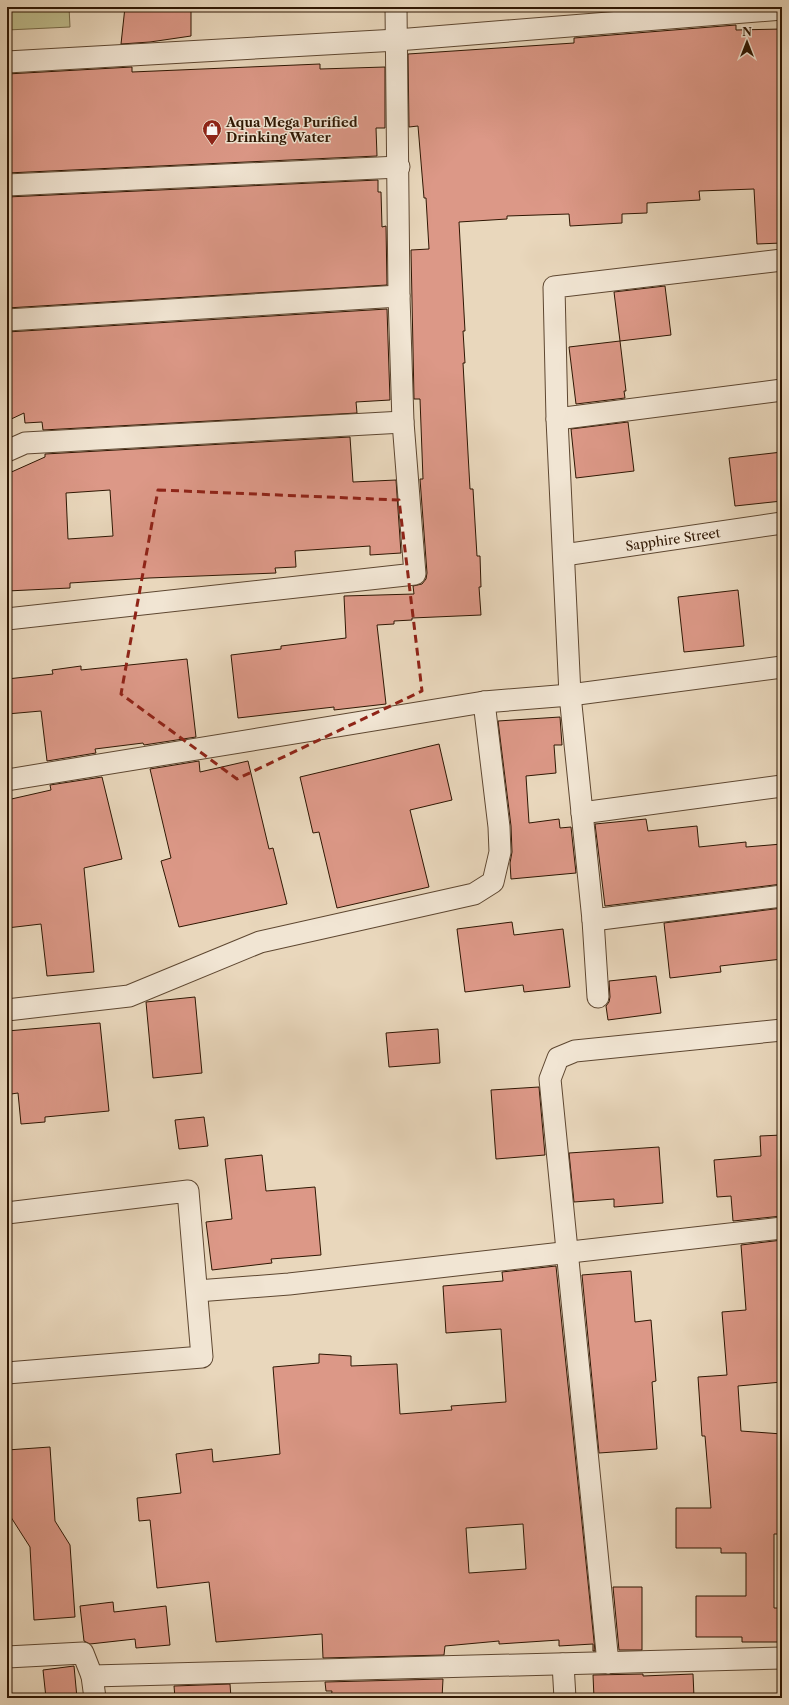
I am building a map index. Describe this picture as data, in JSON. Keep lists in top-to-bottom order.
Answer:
{
  "streets": {
    "street": ["Sapphire Street"]
  },
  "places": {
    "shop": ["Aqua Mega Purified Drinking Water"]
  },
  "north": "top"
}
